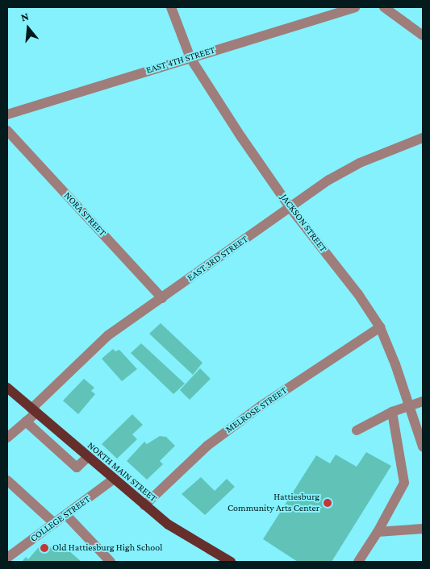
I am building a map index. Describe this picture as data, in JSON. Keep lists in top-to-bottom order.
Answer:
{
  "streets": {
    "main road": ["NORTH MAIN STREET"],
    "street": [
      "EAST 4TH STREET",
      "NORA STREET",
      "JACKSON STREET",
      "EAST 3RD STREET",
      "MELROSE STREET",
      "COLLEGE STREET"
    ]
  },
  "crossings": [
    ["EAST 4TH STREET", "JACKSON STREET"],
    ["NORA STREET", "EAST 3RD STREET"],
    ["JACKSON STREET", "EAST 3RD STREET"],
    ["JACKSON STREET", "MELROSE STREET"],
    ["EAST 3RD STREET", "NORTH MAIN STREET"],
    ["MELROSE STREET", "NORTH MAIN STREET"],
    ["NORTH MAIN STREET", "COLLEGE STREET"]
  ],
  "places": ["Hattiesburg Community Arts Center", "Old Hattiesburg High School"],
  "north": "top"
}
